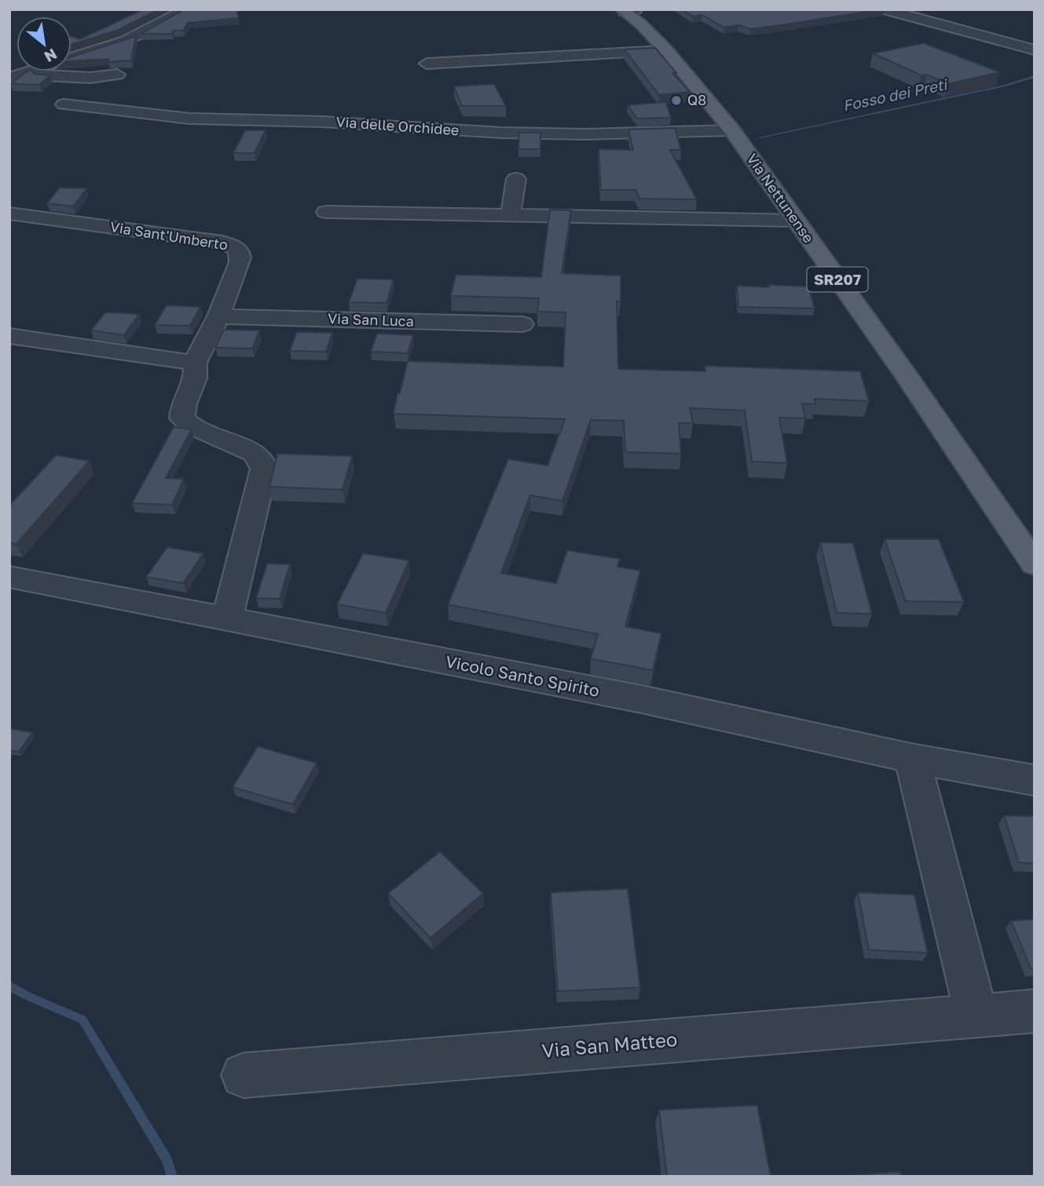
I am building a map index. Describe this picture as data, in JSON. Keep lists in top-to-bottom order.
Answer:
{
  "streets": {
    "main road": ["Via Nettunense", "SR207"],
    "street": [
      "Via delle Orchidee",
      "Via Sant'Umberto",
      "Via San Luca",
      "Vicolo Santo Spirito",
      "Via San Matteo"
    ]
  },
  "crossings": [
    ["Via delle Orchidee", "Via Nettunense"],
    ["Via Sant'Umberto", "Via San Luca"],
    ["Via Sant'Umberto", "Vicolo Santo Spirito"]
  ],
  "water": ["Fosso dei Preti"],
  "places": ["Q8"],
  "north": "bottom right"
}
